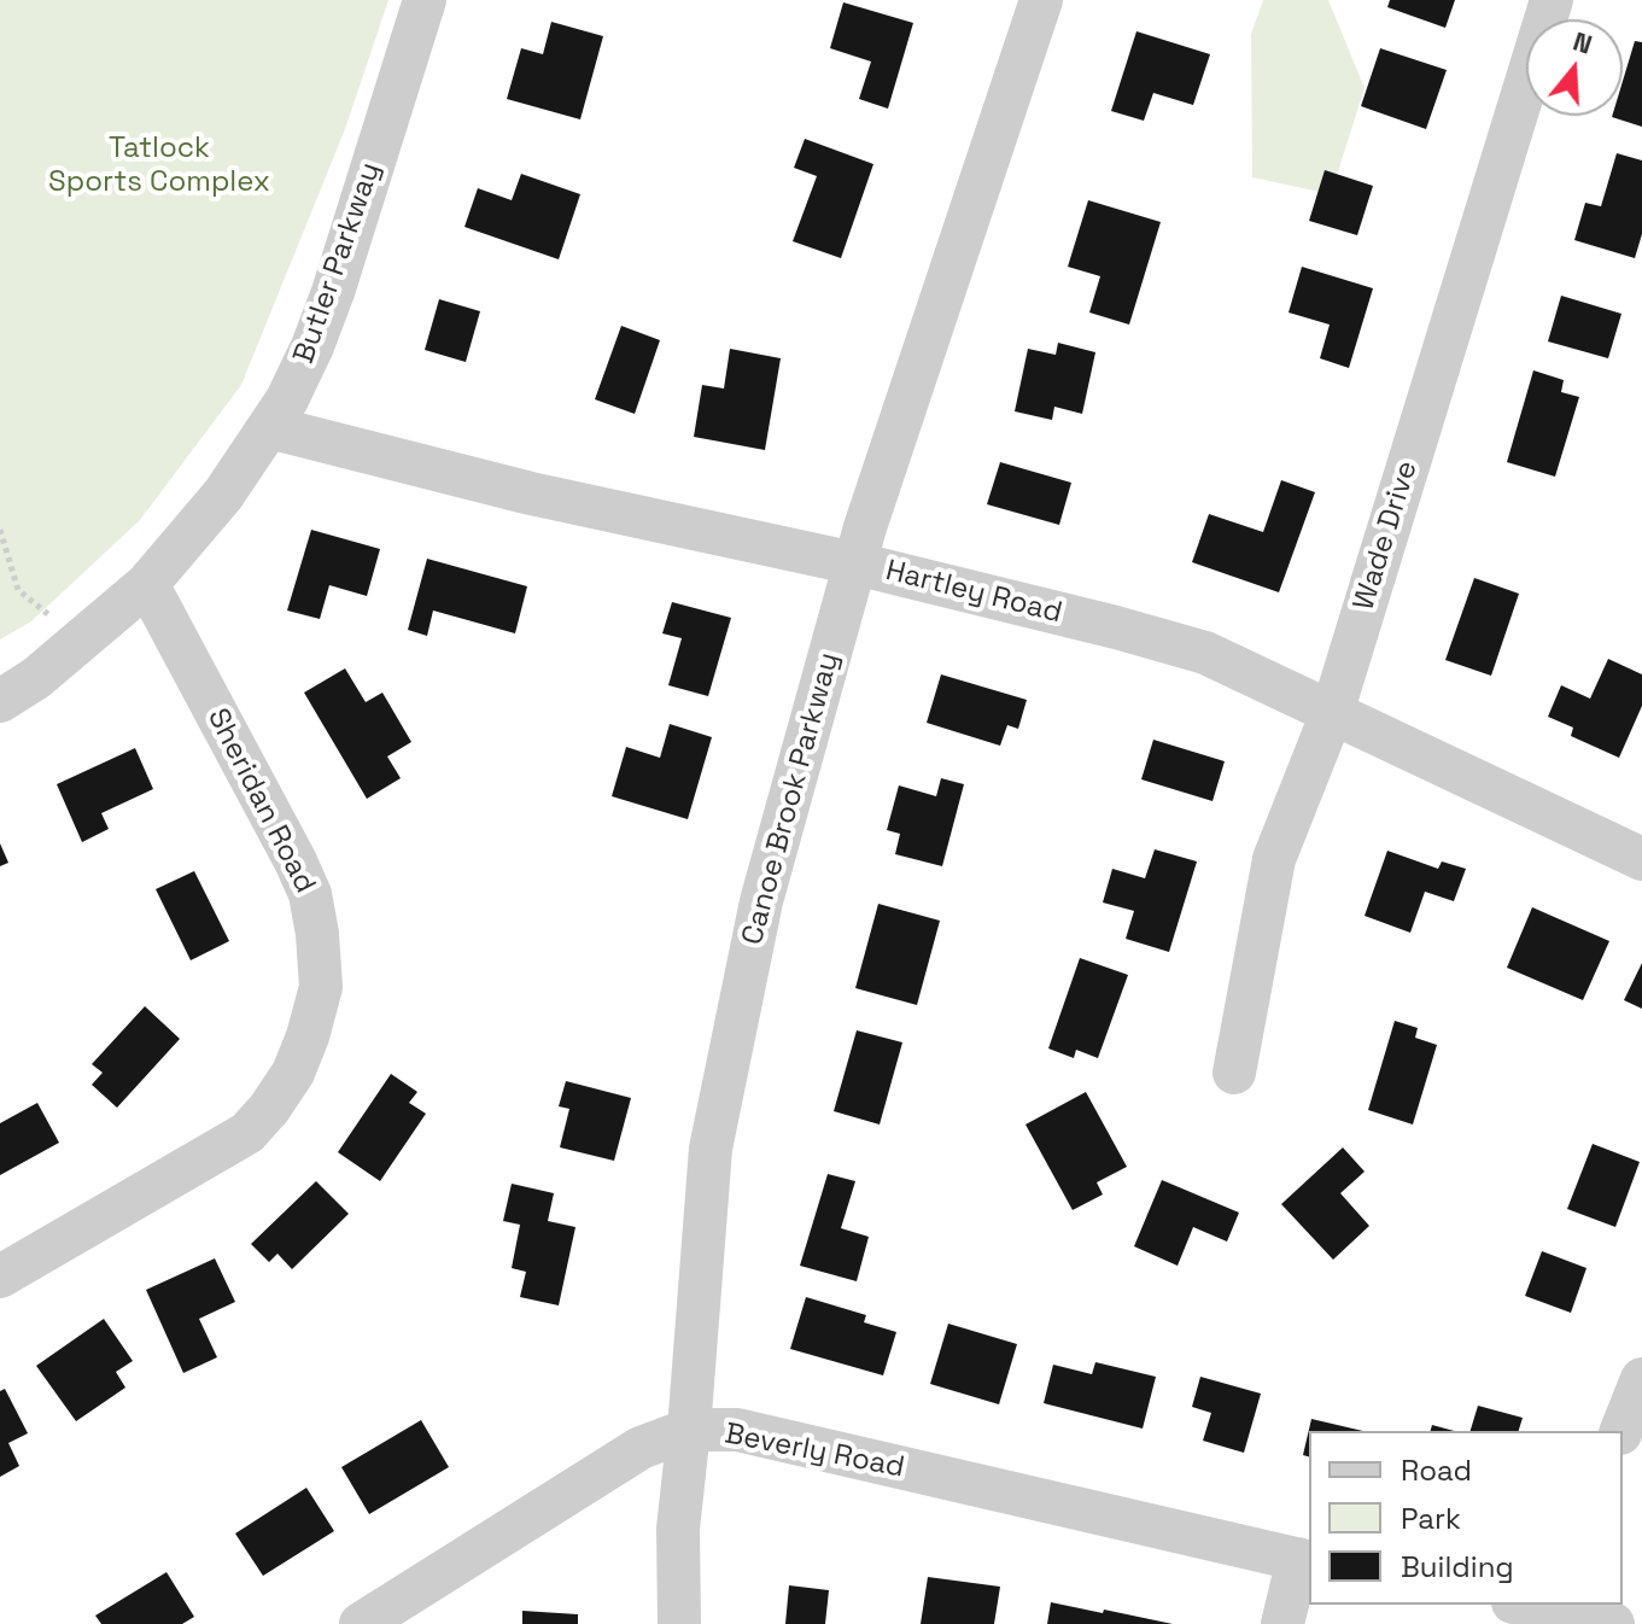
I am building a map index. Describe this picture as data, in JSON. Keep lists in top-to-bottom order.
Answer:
{
  "streets": {
    "street": [
      "Butler Parkway",
      "Wade Drive",
      "Hartley Road",
      "Canoe Brook Parkway",
      "Sheridan Road",
      "Beverly Road"
    ]
  },
  "crossings": [
    ["Butler Parkway", "Hartley Road"],
    ["Butler Parkway", "Sheridan Road"],
    ["Wade Drive", "Hartley Road"],
    ["Hartley Road", "Canoe Brook Parkway"],
    ["Canoe Brook Parkway", "Beverly Road"]
  ],
  "parks": ["Tatlock Sports Complex"],
  "legend": ["Road", "Park", "Building"],
  "north": "top"
}
